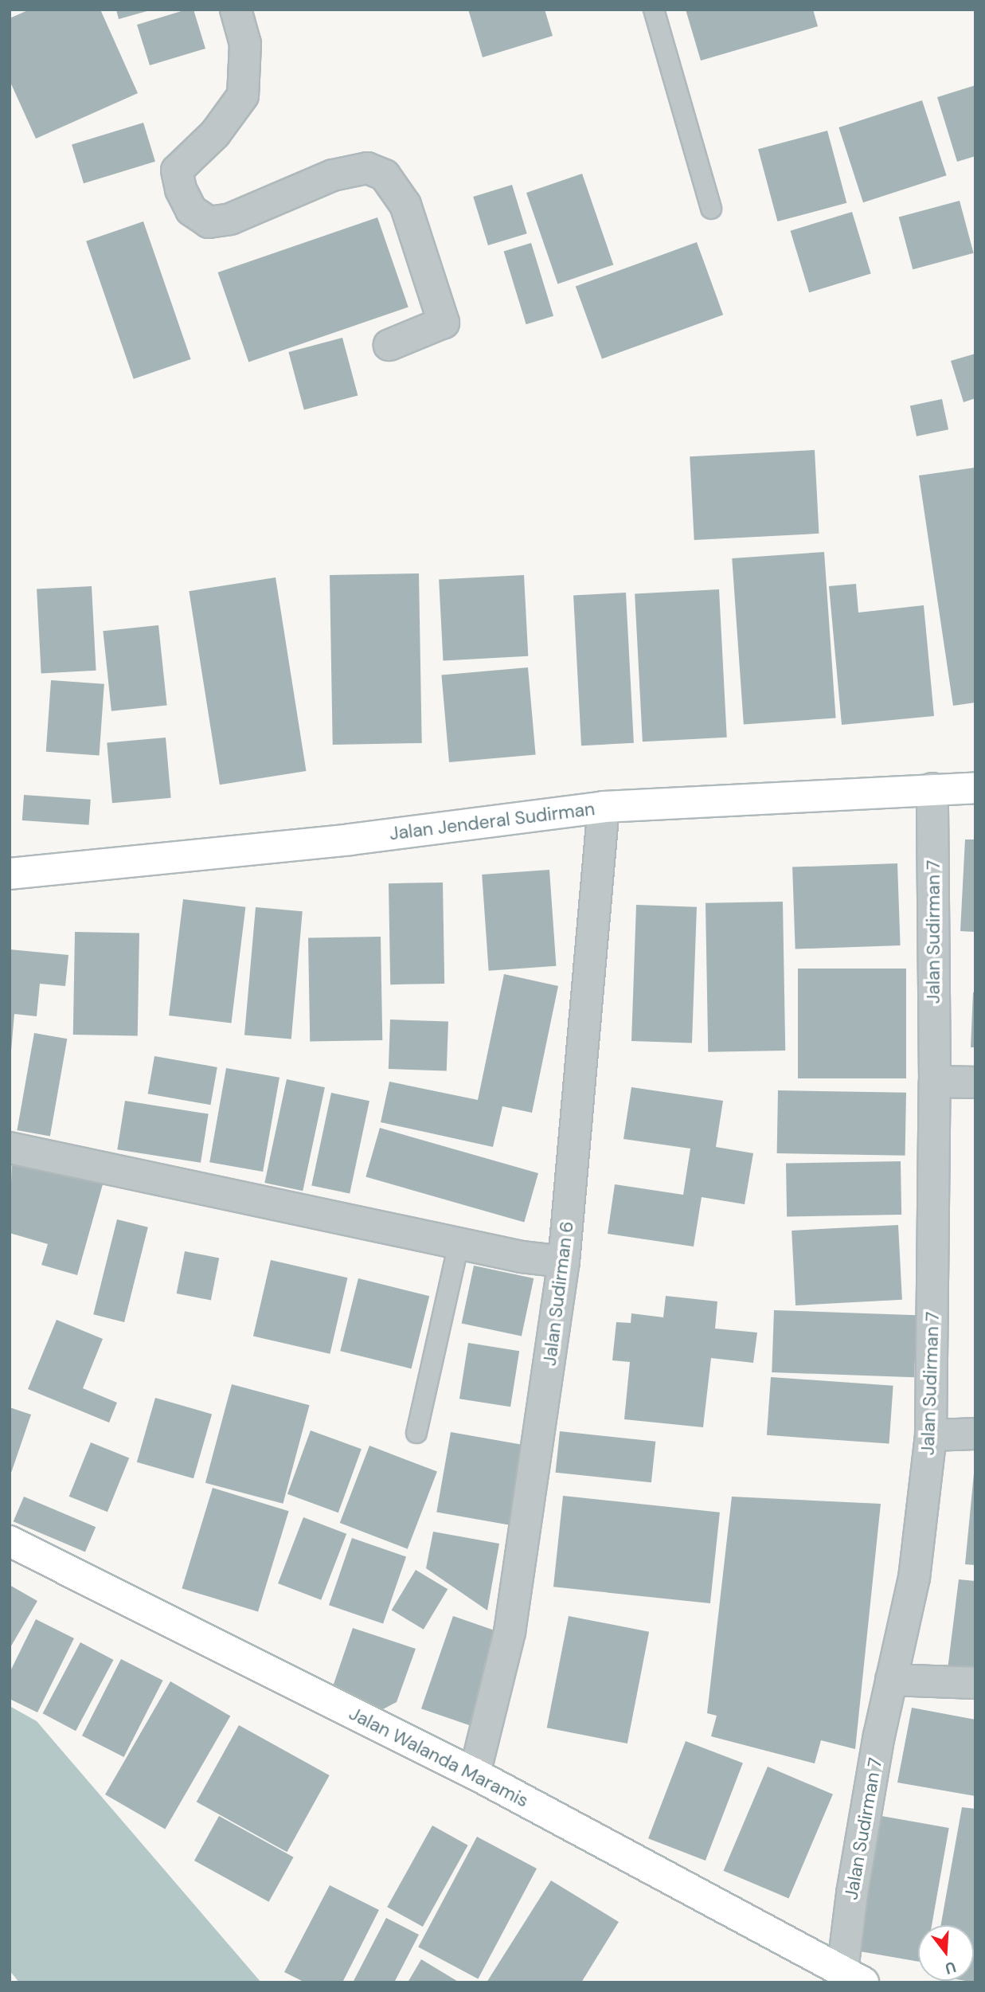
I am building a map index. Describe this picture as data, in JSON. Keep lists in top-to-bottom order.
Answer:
{
  "streets": {
    "main road": ["Jalan Jenderal Sudirman", "Jalan Walanda Maramis"],
    "street": ["Jalan Sudirman 7", "Jalan Sudirman 6"]
  },
  "crossings": [
    ["Jalan Jenderal Sudirman", "Jalan Sudirman 7"],
    ["Jalan Jenderal Sudirman", "Jalan Sudirman 6"],
    ["Jalan Sudirman 7", "Jalan Walanda Maramis"],
    ["Jalan Sudirman 6", "Jalan Walanda Maramis"]
  ],
  "north": "bottom"
}
